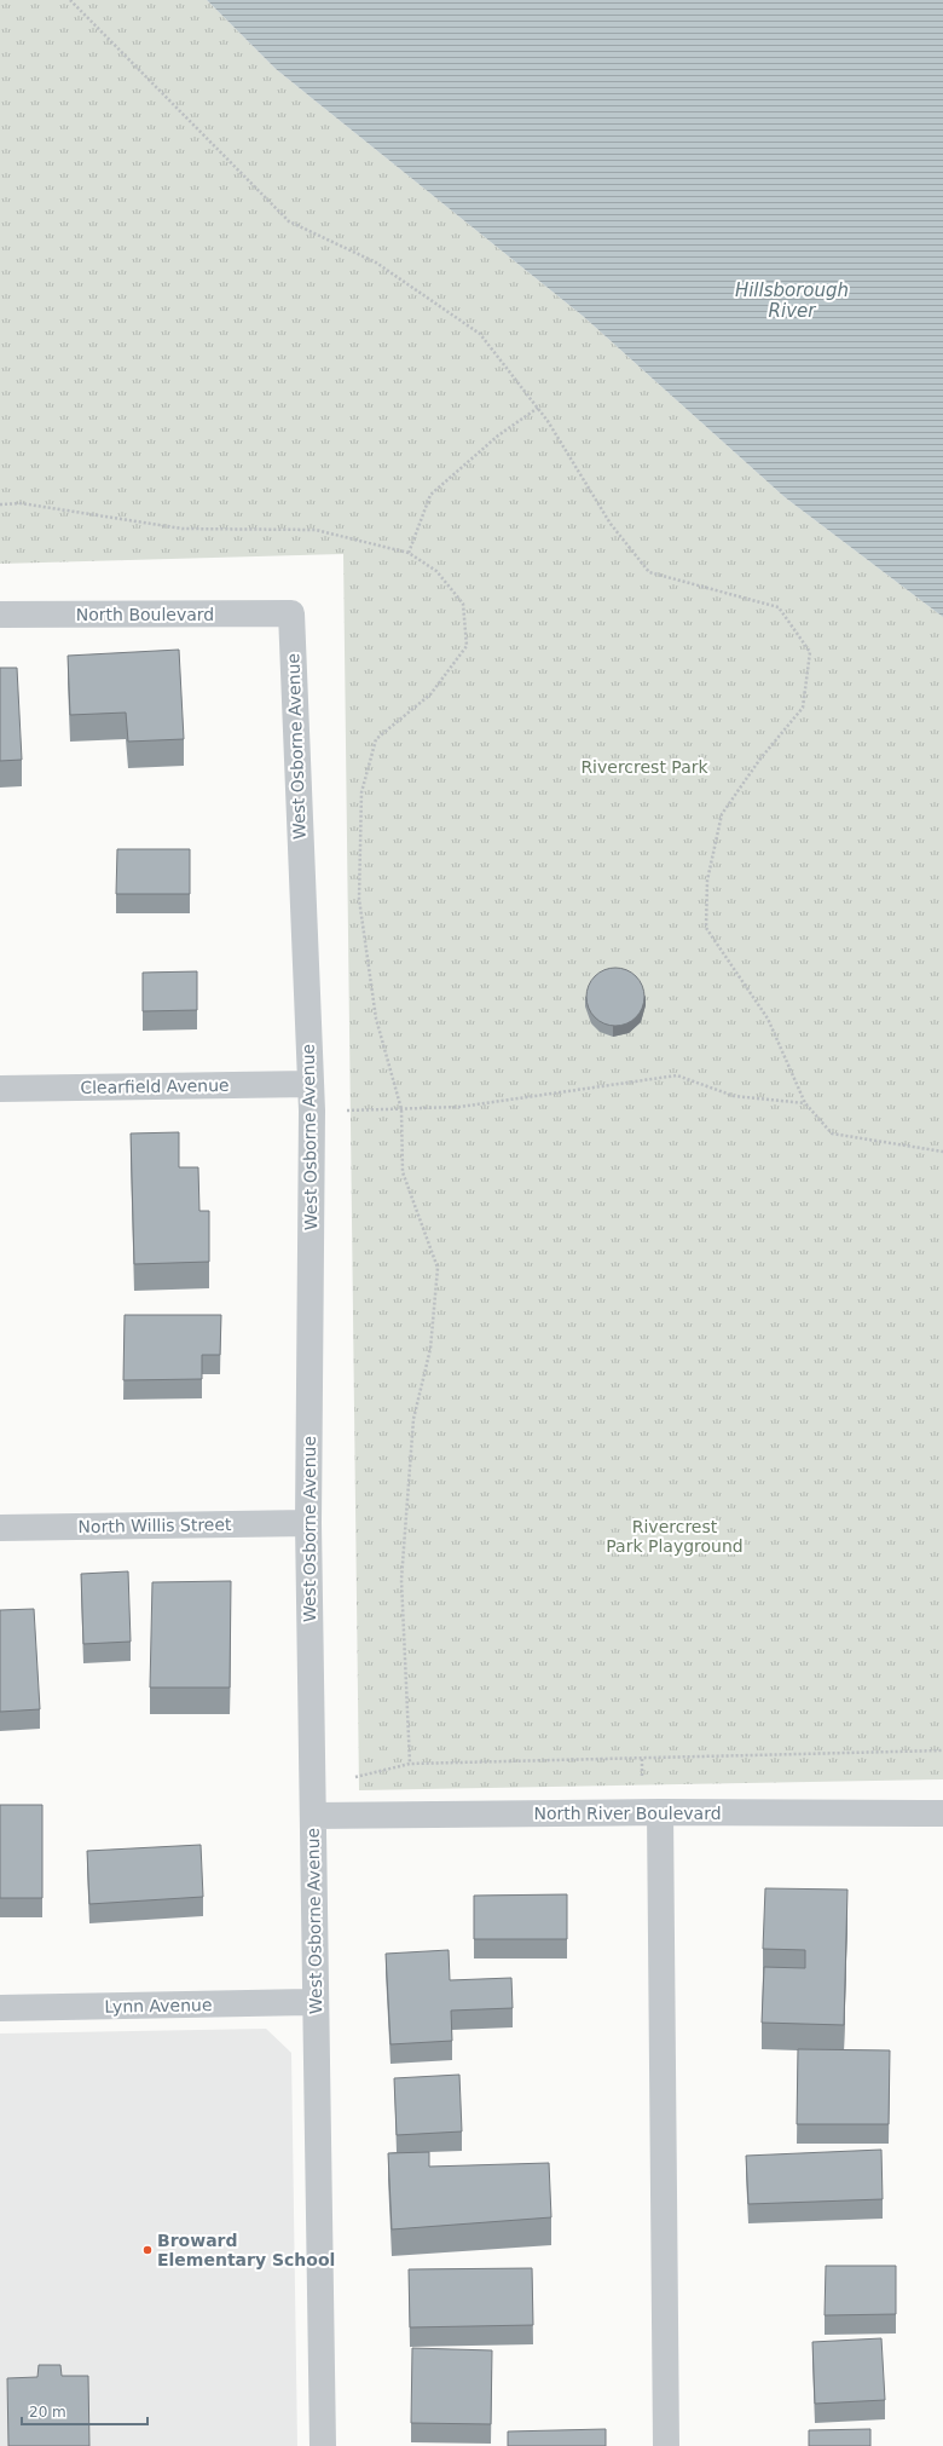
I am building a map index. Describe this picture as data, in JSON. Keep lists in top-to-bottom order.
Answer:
{
  "streets": {
    "street": [
      "North Boulevard",
      "West Osborne Avenue",
      "Clearfield Avenue",
      "North Willis Street",
      "North River Boulevard",
      "Lynn Avenue"
    ]
  },
  "crossings": [
    ["North Boulevard", "West Osborne Avenue"],
    ["West Osborne Avenue", "Clearfield Avenue"],
    ["West Osborne Avenue", "North Willis Street"],
    ["West Osborne Avenue", "North River Boulevard"],
    ["West Osborne Avenue", "Lynn Avenue"]
  ],
  "water": ["Hillsborough River"],
  "parks": ["Rivercrest Park", "Rivercrest Park Playground"],
  "places": ["Broward Elementary School"],
  "scale_bar": "20 m"
}
